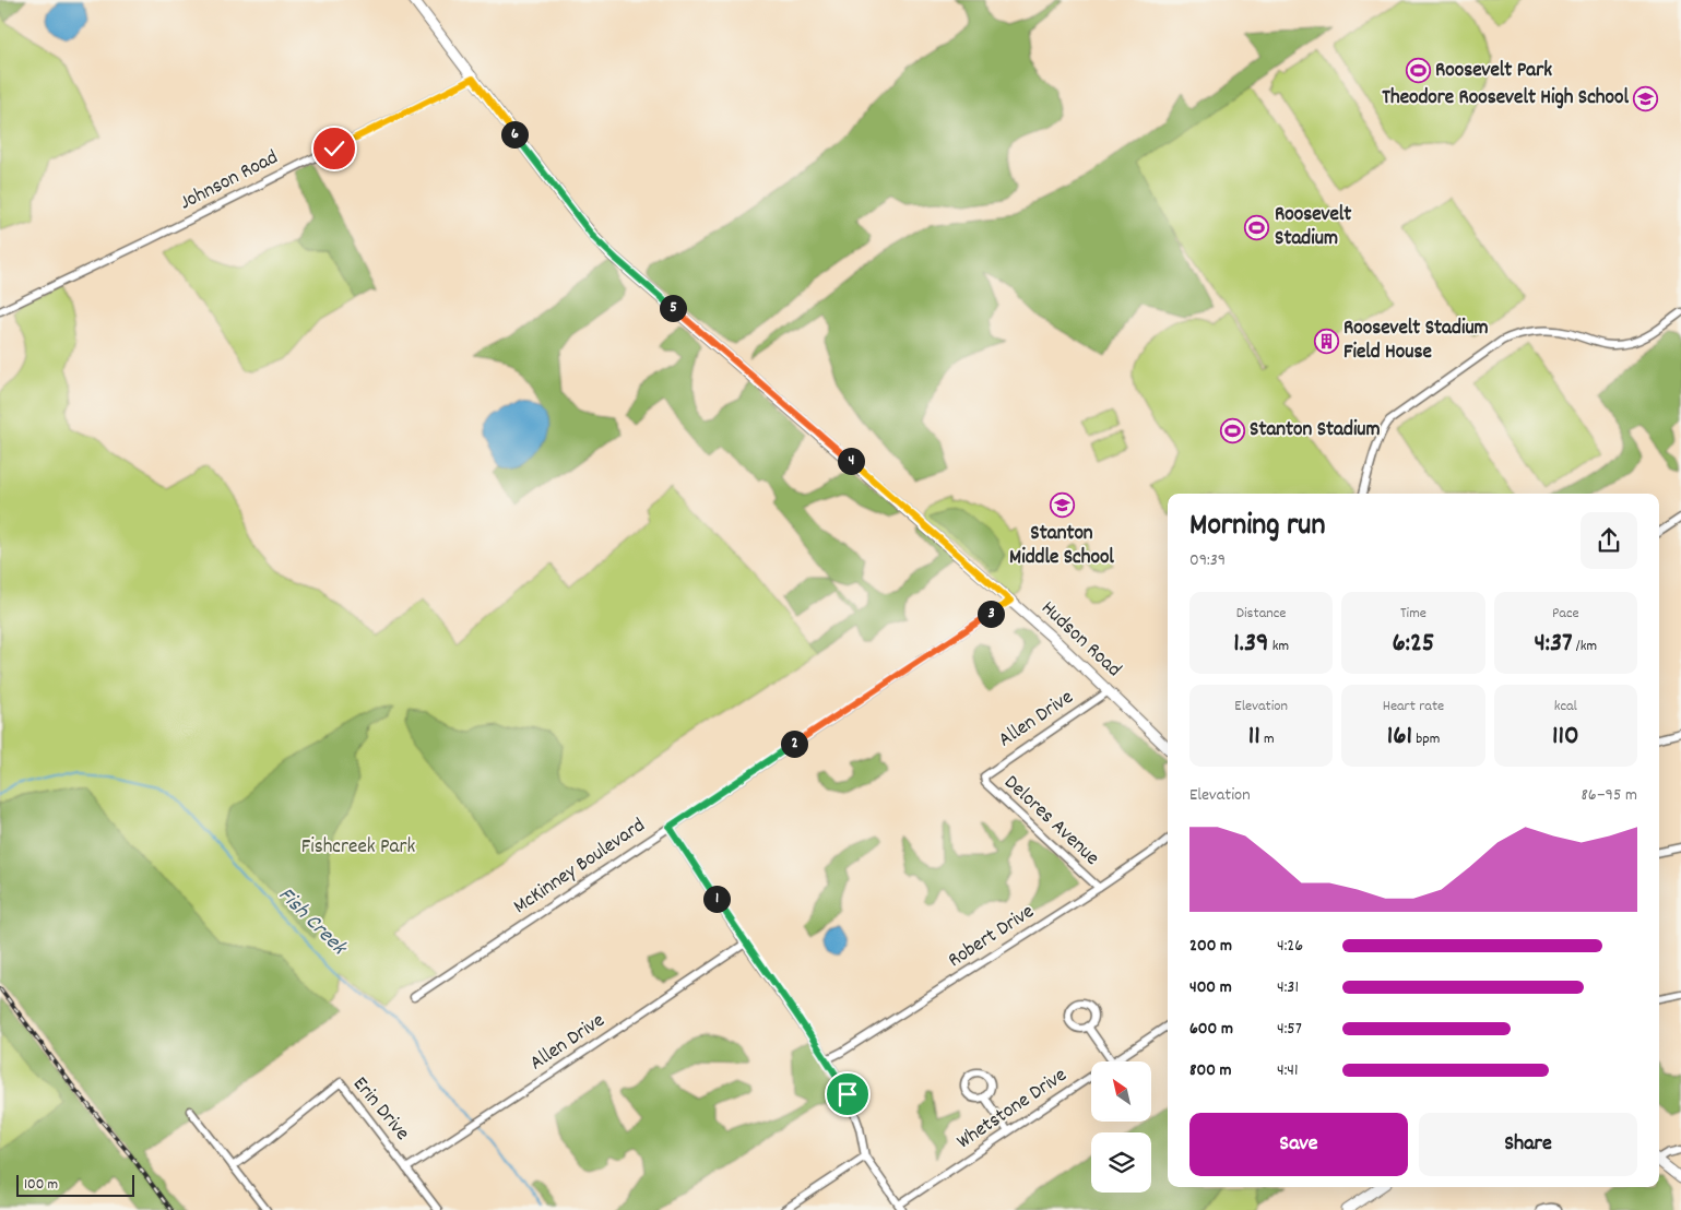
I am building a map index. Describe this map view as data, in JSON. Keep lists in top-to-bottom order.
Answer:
{
  "streets": {
    "street": [
      "Johnson Road",
      "Hudson Road",
      "Allen Drive",
      "Delores Avenue",
      "McKinney Boulevard",
      "Robert Drive",
      "Erin Drive",
      "Whetstone Drive"
    ]
  },
  "crossings": [
    ["Johnson Road", "Hudson Road"],
    ["Hudson Road", "Allen Drive"],
    ["Hudson Road", "McKinney Boulevard"],
    ["Allen Drive", "Delores Avenue"],
    ["Allen Drive", "Erin Drive"],
    ["Delores Avenue", "Robert Drive"]
  ],
  "water": ["Fish Creek"],
  "parks": ["Fishcreek Park"],
  "places": {
    "sports": ["Roosevelt Park", "Roosevelt Stadium", "Stanton Stadium"],
    "school or university": ["Theodore Roosevelt High School", "Stanton Middle School"],
    "building": ["Roosevelt Stadium Field House"]
  },
  "scale_bar": "100 m",
  "north": "top left",
  "page": {
    "pins": [
      "6",
      "5",
      "4",
      "3",
      "2",
      "1"
    ],
    "heading": ["Morning run", "09:39"],
    "stats": [
      ["Distance", "1.39 km"],
      ["Time", "6:25"],
      ["Pace", "4:37 /km"],
      ["Elevation", "11 m"],
      ["Heart rate", "161 bpm"],
      ["kcal", "110"]
    ],
    "chart": ["Elevation", "86–95 m"],
    "list": [
      {
        "name": "200 m",
        "note": "4:26"
      },
      {
        "name": "400 m",
        "note": "4:31"
      },
      {
        "name": "600 m",
        "note": "4:57"
      },
      {
        "name": "800 m",
        "note": "4:41"
      }
    ],
    "buttons": ["Save", "Share"],
    "scale": "100 m"
  }
}
